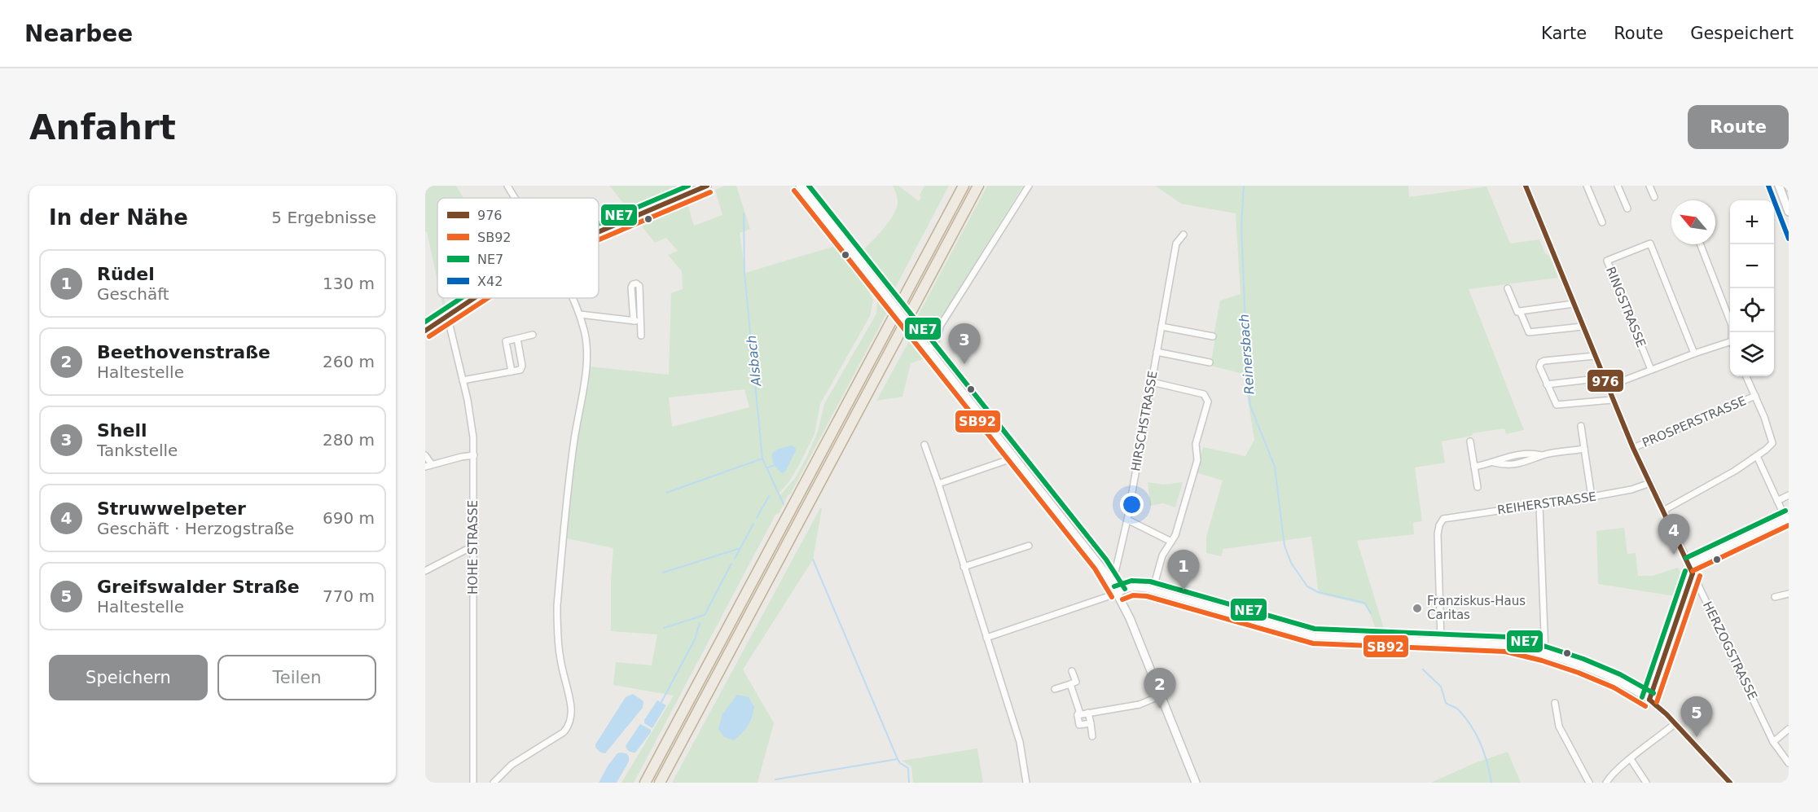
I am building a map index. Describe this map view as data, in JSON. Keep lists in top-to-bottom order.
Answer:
{
  "streets": {
    "street": [
      "RINGSTRASSE",
      "HIRSCHSTRASSE",
      "PROSPERSTRASSE",
      "REIHERSTRASSE",
      "HOHE STRASSE",
      "HERZOGSTRASSE"
    ]
  },
  "crossings": [
    ["PROSPERSTRASSE", "HERZOGSTRASSE"],
    ["REIHERSTRASSE", "HERZOGSTRASSE"]
  ],
  "water": ["Reinersbach", "Alsbach"],
  "places": ["Franziskus-Haus Caritas"],
  "lines": [
    "transit line 976",
    "transit line NE7",
    "transit line X42",
    "transit line SB92"
  ],
  "legend": [
    "976",
    "SB92",
    "NE7",
    "X42"
  ],
  "north": "top left",
  "page": {
    "header": "Nearbee",
    "nav": ["Karte", "Route", "Gespeichert"],
    "buttons": [
      "Route",
      ["Speichern", "Teilen"]
    ],
    "title": "Anfahrt",
    "heading": ["In der Nähe", "5 Ergebnisse"],
    "map_buttons": ["+", "−"],
    "list": [
      {
        "mark": "1",
        "name": "Rüdel",
        "note": "Geschäft",
        "value": "130 m"
      },
      {
        "mark": "2",
        "name": "Beethovenstraße",
        "note": "Haltestelle",
        "value": "260 m"
      },
      {
        "mark": "3",
        "name": "Shell",
        "note": "Tankstelle",
        "value": "280 m"
      },
      {
        "mark": "4",
        "name": "Struwwelpeter",
        "note": "Geschäft · Herzogstraße",
        "value": "690 m"
      },
      {
        "mark": "5",
        "name": "Greifswalder Straße",
        "note": "Haltestelle",
        "value": "770 m"
      }
    ],
    "pins": [
      "3",
      "4",
      "1",
      "2",
      "5"
    ]
  }
}
